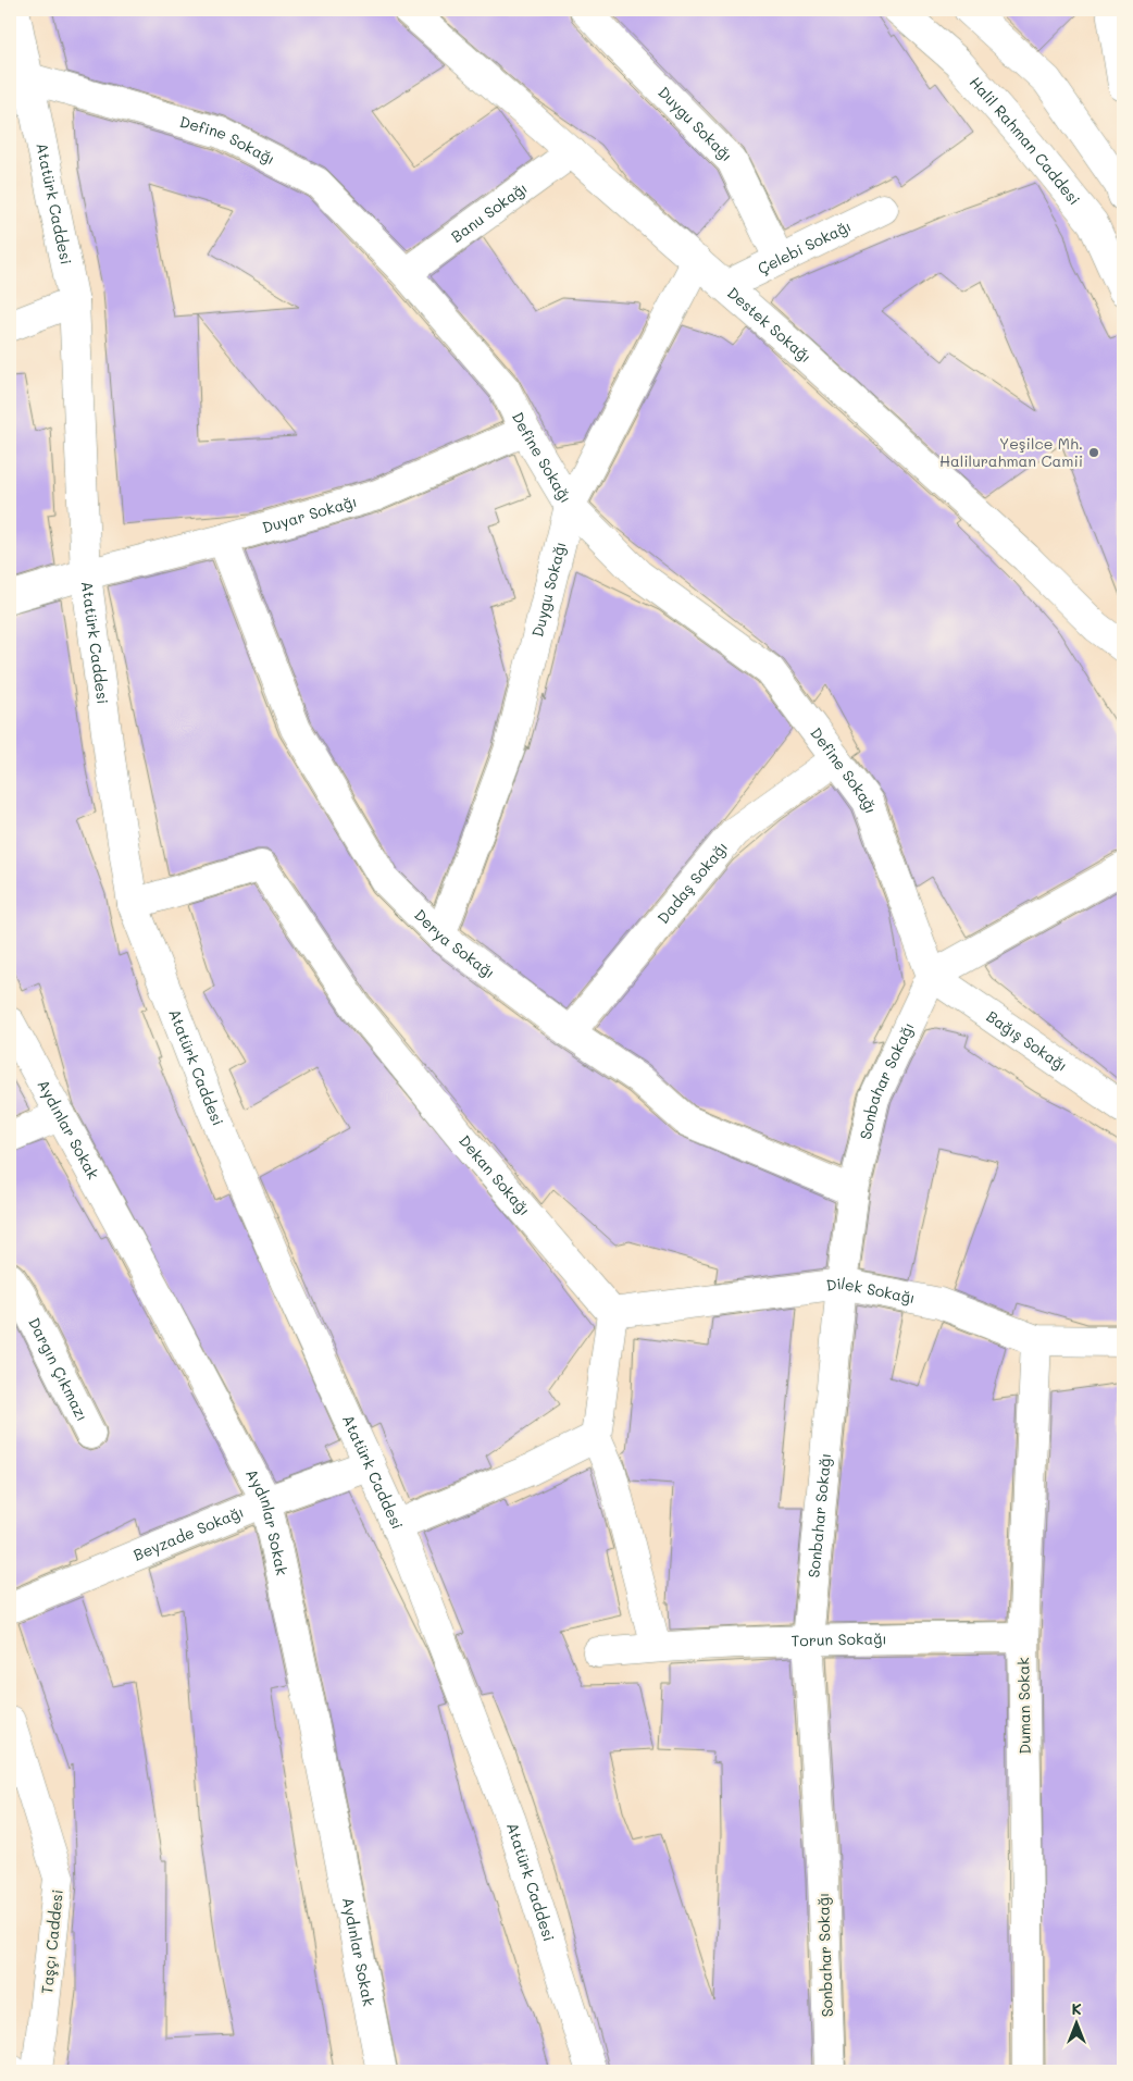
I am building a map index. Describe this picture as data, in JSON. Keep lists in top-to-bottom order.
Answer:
{
  "streets": {
    "street": [
      "Duygu Sokağı",
      "Halil Rahman Caddesi",
      "Define Sokağı",
      "Atatürk Caddesi",
      "Banu Sokağı",
      "Çelebi Sokağı",
      "Destek Sokağı",
      "Duyar Sokağı",
      "Dadaş Sokağı",
      "Derya Sokağı",
      "Bağış Sokağı",
      "Sonbahar Sokağı",
      "Aydınlar Sokak",
      "Dekan Sokağı",
      "Dilek Sokağı",
      "Dargın Çıkmazı",
      "Beyzade Sokağı",
      "Torun Sokağı",
      "Duman Sokak",
      "Taşçı Caddesi"
    ]
  },
  "crossings": [
    ["Duygu Sokağı", "Define Sokağı"],
    ["Duygu Sokağı", "Çelebi Sokağı"],
    ["Duygu Sokağı", "Destek Sokağı"],
    ["Duygu Sokağı", "Derya Sokağı"],
    ["Define Sokağı", "Atatürk Caddesi"],
    ["Define Sokağı", "Banu Sokağı"],
    ["Define Sokağı", "Duyar Sokağı"],
    ["Define Sokağı", "Dadaş Sokağı"],
    ["Define Sokağı", "Bağış Sokağı"],
    ["Define Sokağı", "Sonbahar Sokağı"],
    ["Atatürk Caddesi", "Duyar Sokağı"],
    ["Atatürk Caddesi", "Dekan Sokağı"],
    ["Atatürk Caddesi", "Beyzade Sokağı"],
    ["Banu Sokağı", "Destek Sokağı"],
    ["Çelebi Sokağı", "Destek Sokağı"],
    ["Duyar Sokağı", "Derya Sokağı"],
    ["Dadaş Sokağı", "Derya Sokağı"],
    ["Derya Sokağı", "Sonbahar Sokağı"],
    ["Bağış Sokağı", "Sonbahar Sokağı"],
    ["Sonbahar Sokağı", "Dilek Sokağı"],
    ["Sonbahar Sokağı", "Torun Sokağı"],
    ["Aydınlar Sokak", "Beyzade Sokağı"],
    ["Dekan Sokağı", "Dilek Sokağı"],
    ["Dilek Sokağı", "Duman Sokak"],
    ["Torun Sokağı", "Duman Sokak"]
  ],
  "places": ["Yeşilce Mh. Halilurahman Camii"],
  "north": "top"
}
